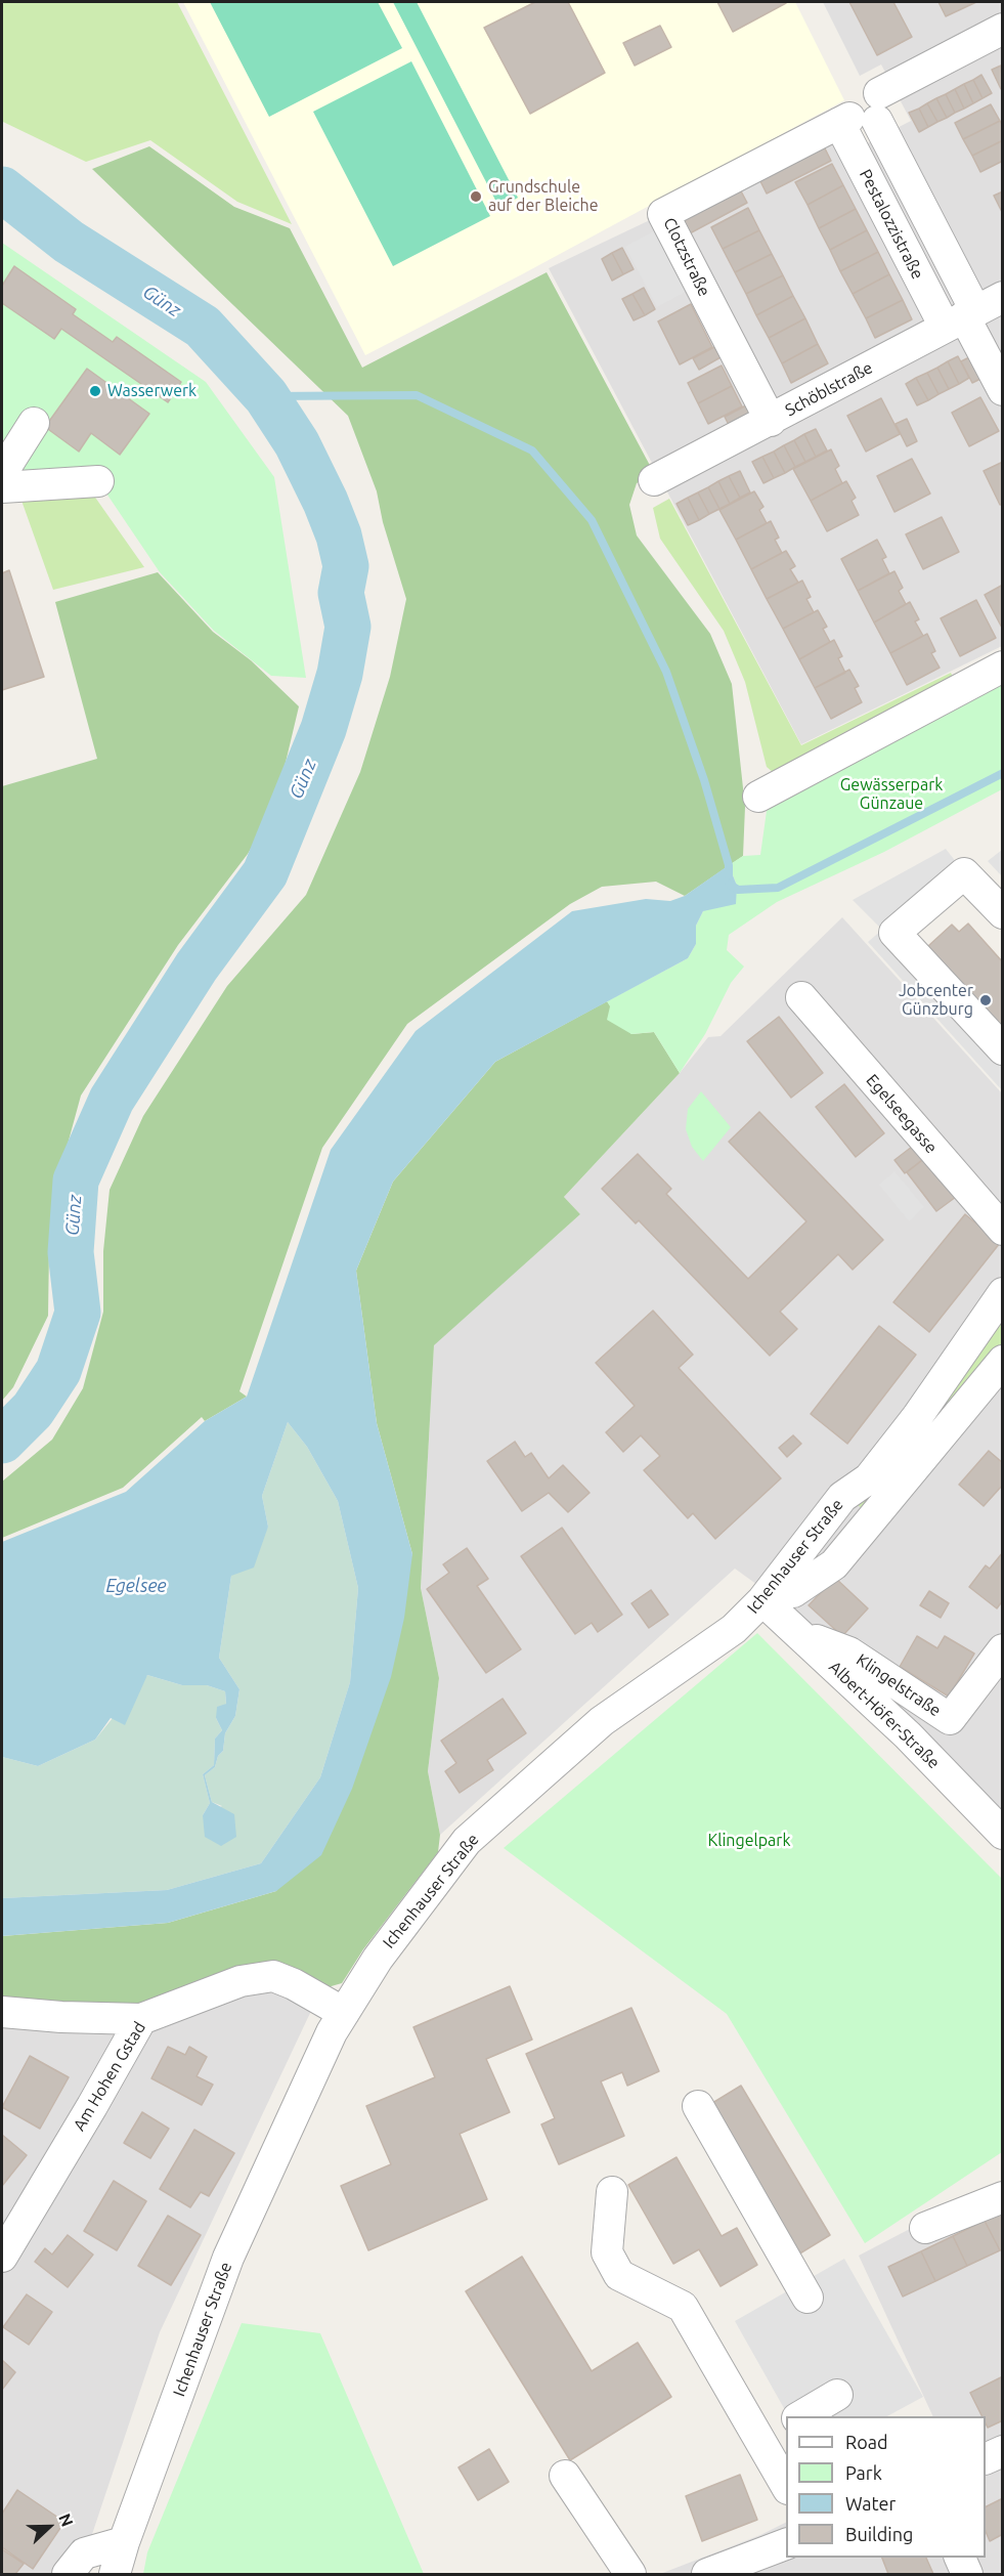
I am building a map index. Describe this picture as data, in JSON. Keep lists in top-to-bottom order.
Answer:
{
  "streets": {
    "street": [
      "Pestalozzistraße",
      "Clotzstraße",
      "Schöblstraße",
      "Egelseegasse",
      "Ichenhauser Straße",
      "Klingelstraße",
      "Albert-Höfer-Straße",
      "Am Hohen Gstad"
    ]
  },
  "crossings": [
    ["Pestalozzistraße", "Clotzstraße"],
    ["Pestalozzistraße", "Schöblstraße"],
    ["Clotzstraße", "Schöblstraße"],
    ["Ichenhauser Straße", "Albert-Höfer-Straße"],
    ["Ichenhauser Straße", "Am Hohen Gstad"],
    ["Klingelstraße", "Albert-Höfer-Straße"]
  ],
  "water": ["Günz", "Egelsee"],
  "parks": ["Gewässerpark Günzaue", "Klingelpark"],
  "places": ["Grundschule auf der Bleiche", "Wasserwerk", "Jobcenter Günzburg"],
  "legend": [
    "Road",
    "Park",
    "Water",
    "Building"
  ],
  "north": "right"
}
